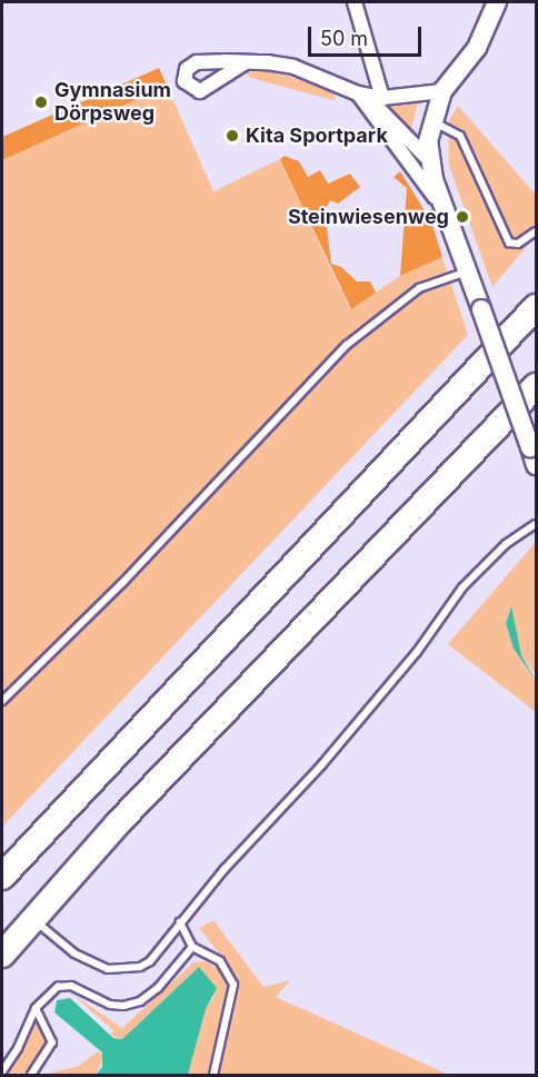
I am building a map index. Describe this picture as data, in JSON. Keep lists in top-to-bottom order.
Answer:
{
  "places": ["Gymnasium Dörpsweg", "Kita Sportpark", "Steinwiesenweg"],
  "scale_bar": "50 m"
}
